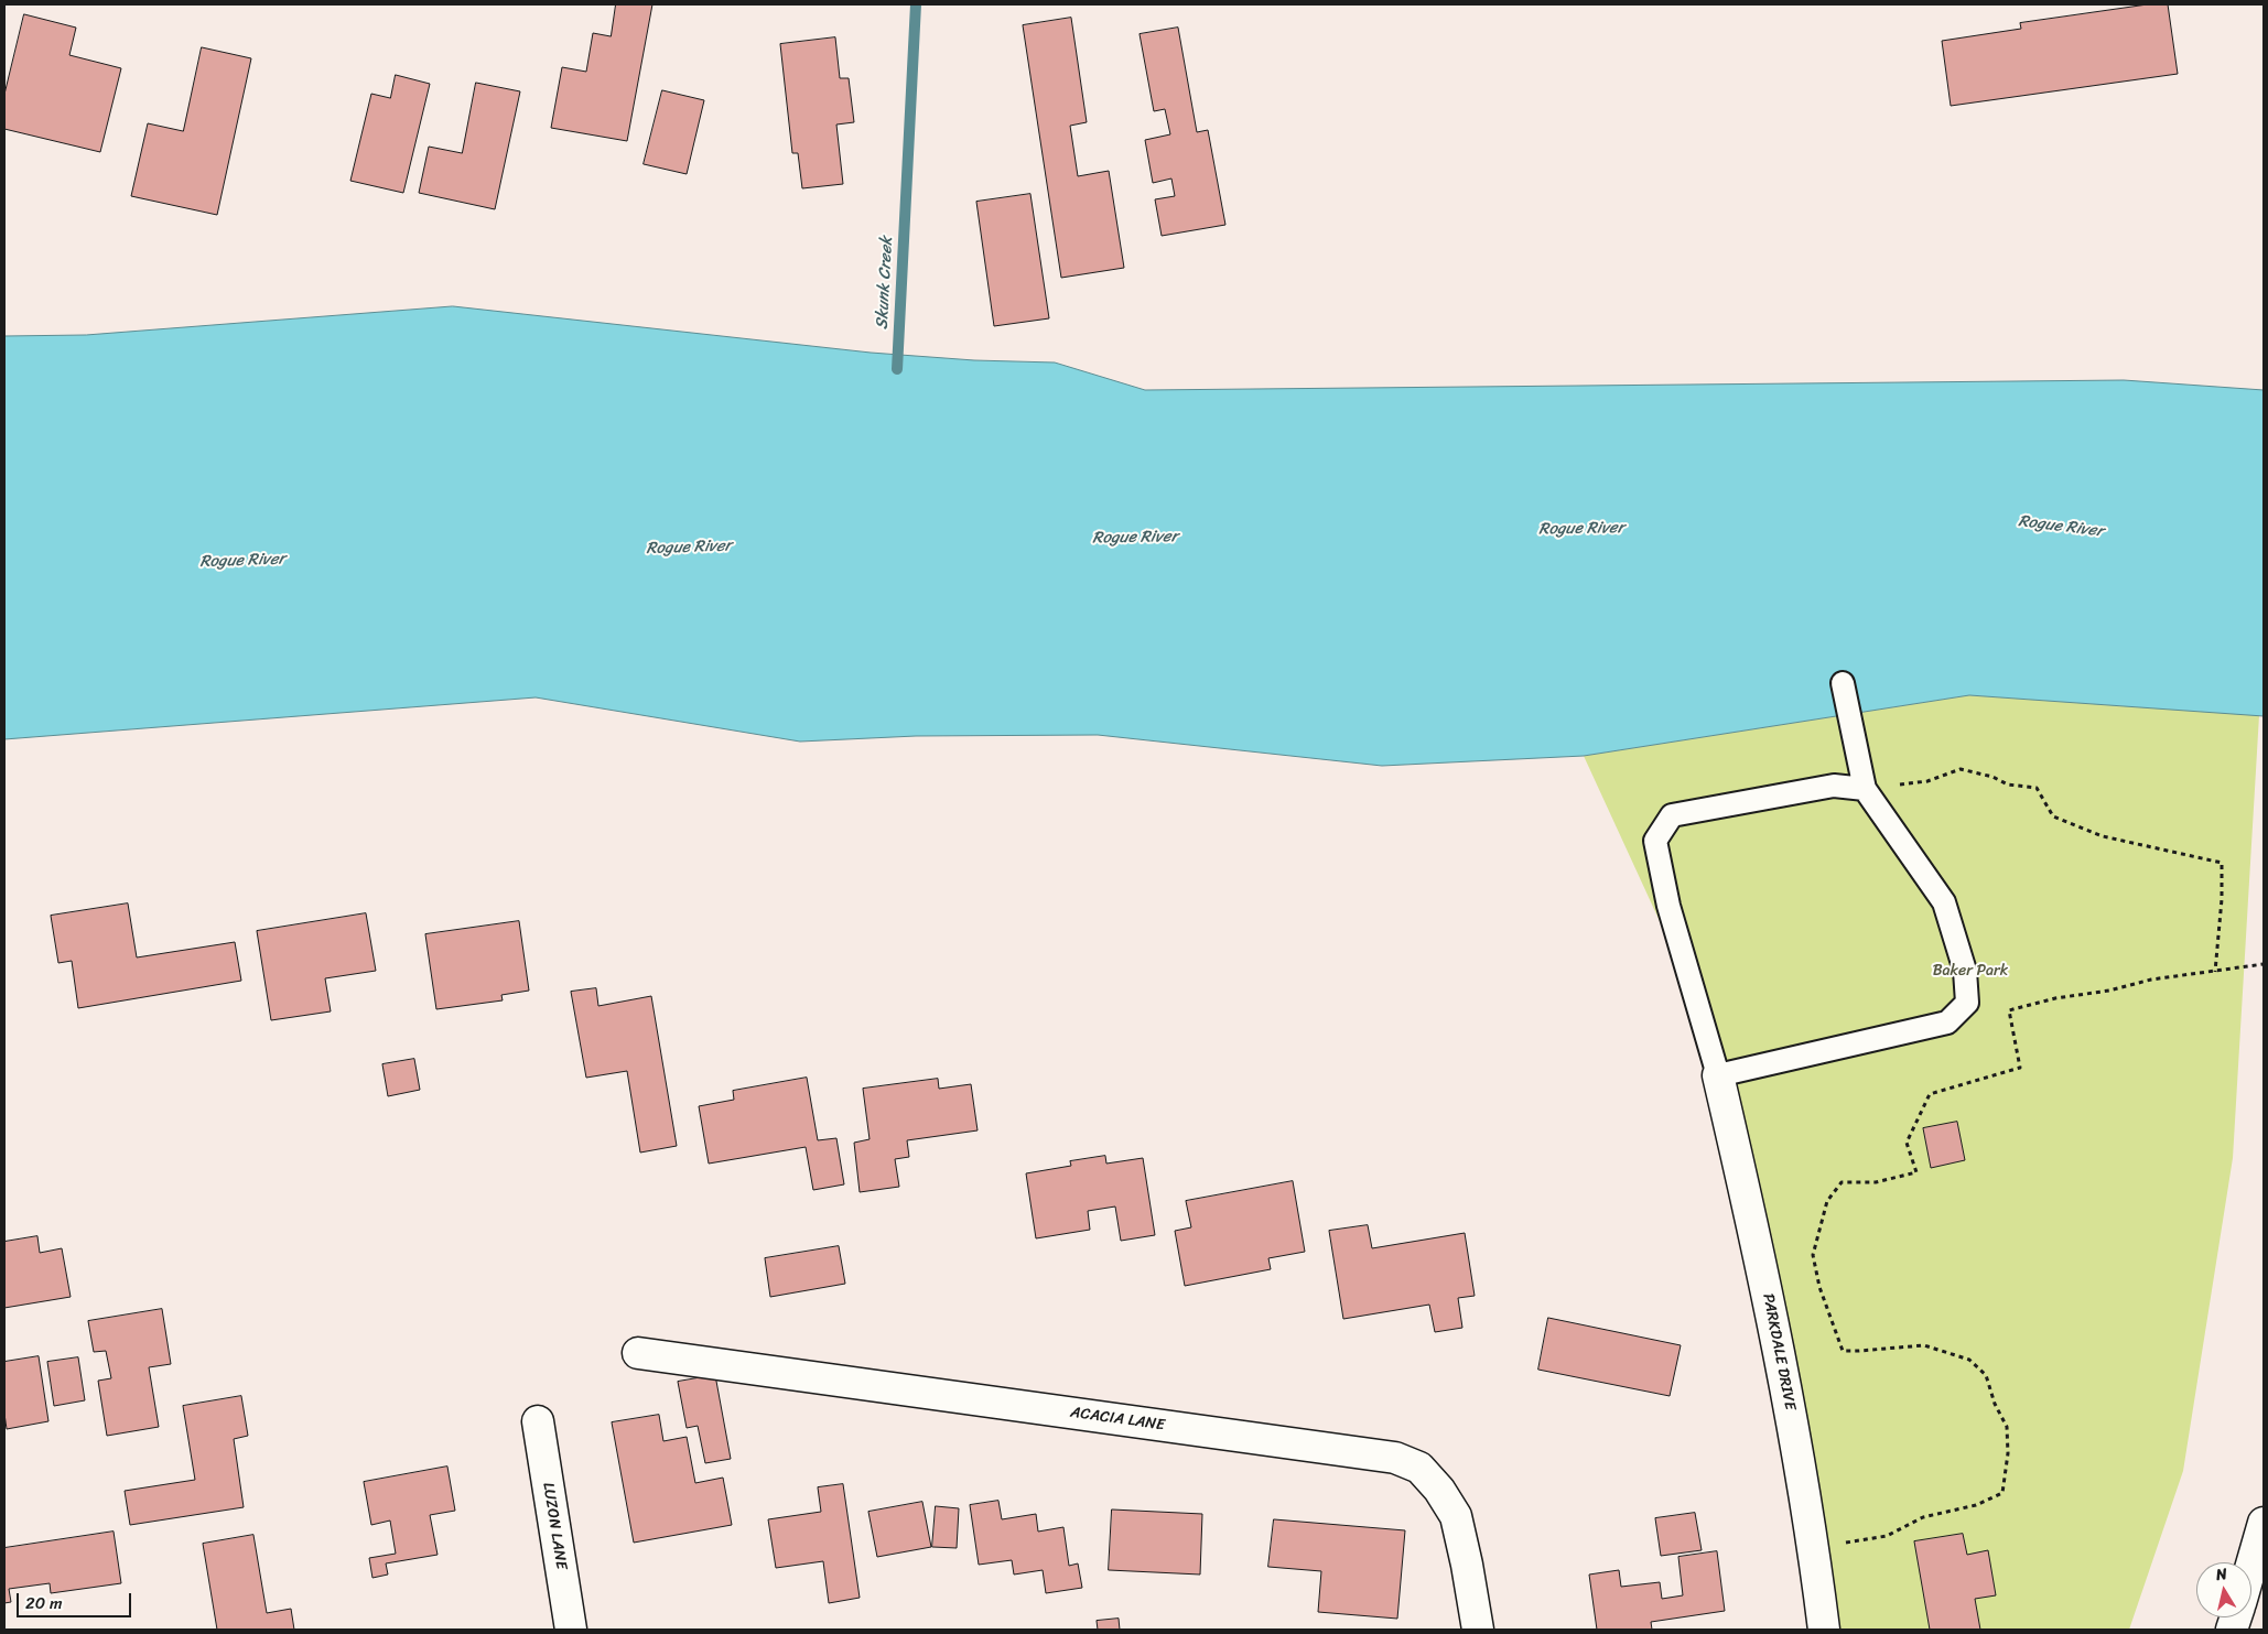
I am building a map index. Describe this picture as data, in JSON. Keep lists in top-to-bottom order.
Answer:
{
  "streets": {
    "main road": ["PARKDALE DRIVE", "ACACIA LANE", "LUZON LANE"]
  },
  "water": ["Skunk Creek", "Rogue River"],
  "parks": ["Baker Park"],
  "scale_bar": "20 m",
  "north": "top"
}
